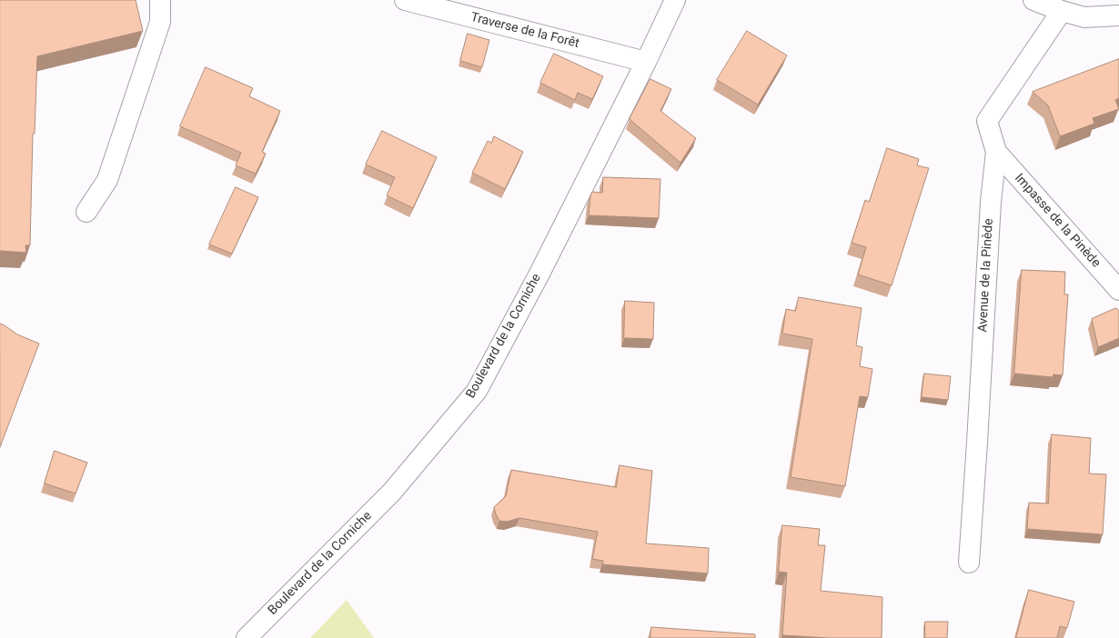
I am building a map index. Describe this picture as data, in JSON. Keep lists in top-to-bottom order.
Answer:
{
  "streets": {
    "street": [
      "Traverse de la Forêt",
      "Impasse de la Pinède",
      "Avenue de la Pinède",
      "Boulevard de la Corniche"
    ]
  },
  "crossings": [
    ["Traverse de la Forêt", "Boulevard de la Corniche"],
    ["Impasse de la Pinède", "Avenue de la Pinède"]
  ]
}
